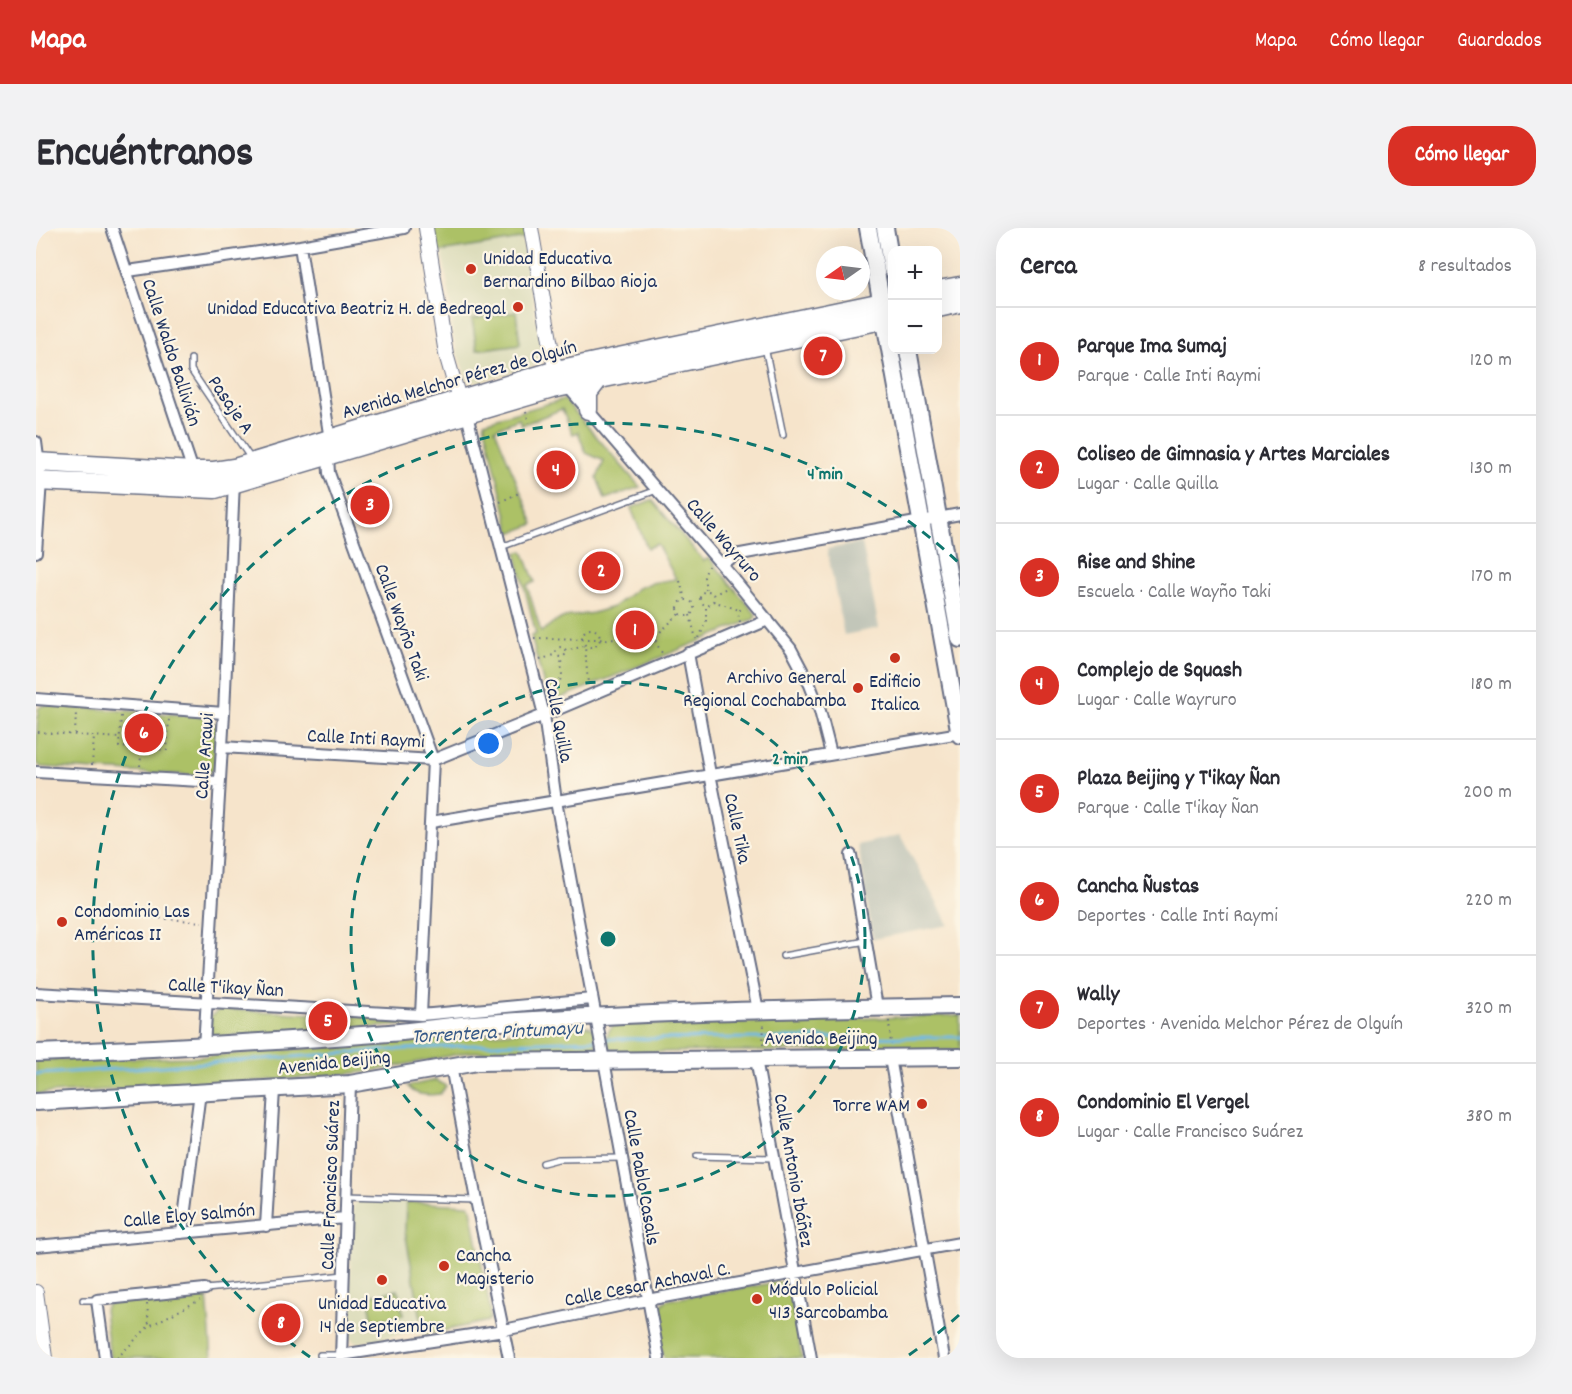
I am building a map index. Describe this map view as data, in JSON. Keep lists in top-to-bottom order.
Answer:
{
  "streets": {
    "highway": ["Avenida Melchor Pérez de Olguín"],
    "main road": ["Avenida Beijing"],
    "street": [
      "Calle Waldo Ballivián",
      "Calle Wayruro",
      "Calle Wayño Taki",
      "Calle Quilla",
      "Calle Inti Raymi",
      "Calle Arawi",
      "Calle Tika",
      "Calle T'ikay Ñan",
      "Calle Antonio Ibáñez",
      "Calle Pablo Casals",
      "Calle Francisco Suárez",
      "Calle Eloy Salmón",
      "Calle Cesar Achaval C."
    ],
    "lane": ["Pasaje A"]
  },
  "crossings": [
    ["Calle Waldo Ballivián", "Avenida Melchor Pérez de Olguín"],
    ["Avenida Melchor Pérez de Olguín", "Pasaje A"],
    ["Avenida Melchor Pérez de Olguín", "Calle Wayruro"],
    ["Avenida Melchor Pérez de Olguín", "Calle Wayño Taki"],
    ["Avenida Melchor Pérez de Olguín", "Calle Quilla"],
    ["Avenida Melchor Pérez de Olguín", "Calle Arawi"],
    ["Calle Wayruro", "Calle Inti Raymi"],
    ["Calle Wayño Taki", "Calle Inti Raymi"],
    ["Calle Wayño Taki", "Calle T'ikay Ñan"],
    ["Calle Quilla", "Calle Inti Raymi"],
    ["Calle Quilla", "Calle T'ikay Ñan"],
    ["Calle Quilla", "Avenida Beijing"],
    ["Calle Quilla", "Calle Pablo Casals"],
    ["Calle Inti Raymi", "Calle Arawi"],
    ["Calle Inti Raymi", "Calle Tika"],
    ["Calle Arawi", "Calle T'ikay Ñan"],
    ["Calle Arawi", "Avenida Beijing"],
    ["Calle Tika", "Avenida Beijing"],
    ["Avenida Beijing", "Calle Antonio Ibáñez"],
    ["Avenida Beijing", "Calle Pablo Casals"],
    ["Avenida Beijing", "Calle Francisco Suárez"],
    ["Calle Antonio Ibáñez", "Calle Cesar Achaval C."],
    ["Calle Pablo Casals", "Calle Cesar Achaval C."],
    ["Calle Francisco Suárez", "Calle Eloy Salmón"],
    ["Calle Francisco Suárez", "Calle Cesar Achaval C."]
  ],
  "water": ["Torrentera Pintumayu"],
  "places": [
    "Unidad Educativa Bernardino Bilbao Rioja",
    "Unidad Educativa Beatriz H. de Bedregal",
    "Edificio Italica",
    "Archivo General Regional Cochabamba",
    "Condominio Las Américas II",
    "Torre WAM",
    "Cancha Magisterio",
    "Unidad Educativa 14 de Septiembre",
    "Módulo Policial 413 Sarcobamba"
  ],
  "north": "left",
  "page": {
    "header": "Mapa",
    "nav": ["Mapa", "Cómo llegar", "Guardados"],
    "title": "Encuéntranos",
    "buttons": "Cómo llegar",
    "heading": ["Cerca", "8 resultados"],
    "map_buttons": ["+", "−"],
    "list": [
      {
        "mark": "1",
        "name": "Parque Ima Sumaj",
        "note": "Parque · Calle Inti Raymi",
        "value": "120 m"
      },
      {
        "mark": "2",
        "name": "Coliseo de Gimnasia y Artes Marciales",
        "note": "Lugar · Calle Quilla",
        "value": "130 m"
      },
      {
        "mark": "3",
        "name": "Rise and Shine",
        "note": "Escuela · Calle Wayño Taki",
        "value": "170 m"
      },
      {
        "mark": "4",
        "name": "Complejo de Squash",
        "note": "Lugar · Calle Wayruro",
        "value": "180 m"
      },
      {
        "mark": "5",
        "name": "Plaza Beijing y T'ikay Ñan",
        "note": "Parque · Calle T'ikay Ñan",
        "value": "200 m"
      },
      {
        "mark": "6",
        "name": "Cancha Ñustas",
        "note": "Deportes · Calle Inti Raymi",
        "value": "220 m"
      },
      {
        "mark": "7",
        "name": "Wally",
        "note": "Deportes · Avenida Melchor Pérez de Olguín",
        "value": "320 m"
      },
      {
        "mark": "8",
        "name": "Condominio El Vergel",
        "note": "Lugar · Calle Francisco Suárez",
        "value": "380 m"
      }
    ],
    "pins": [
      "7",
      "4",
      "3",
      "2",
      "1",
      "6",
      "5",
      "8"
    ]
  },
  "rings": ["4 min", "2 min"]
}
